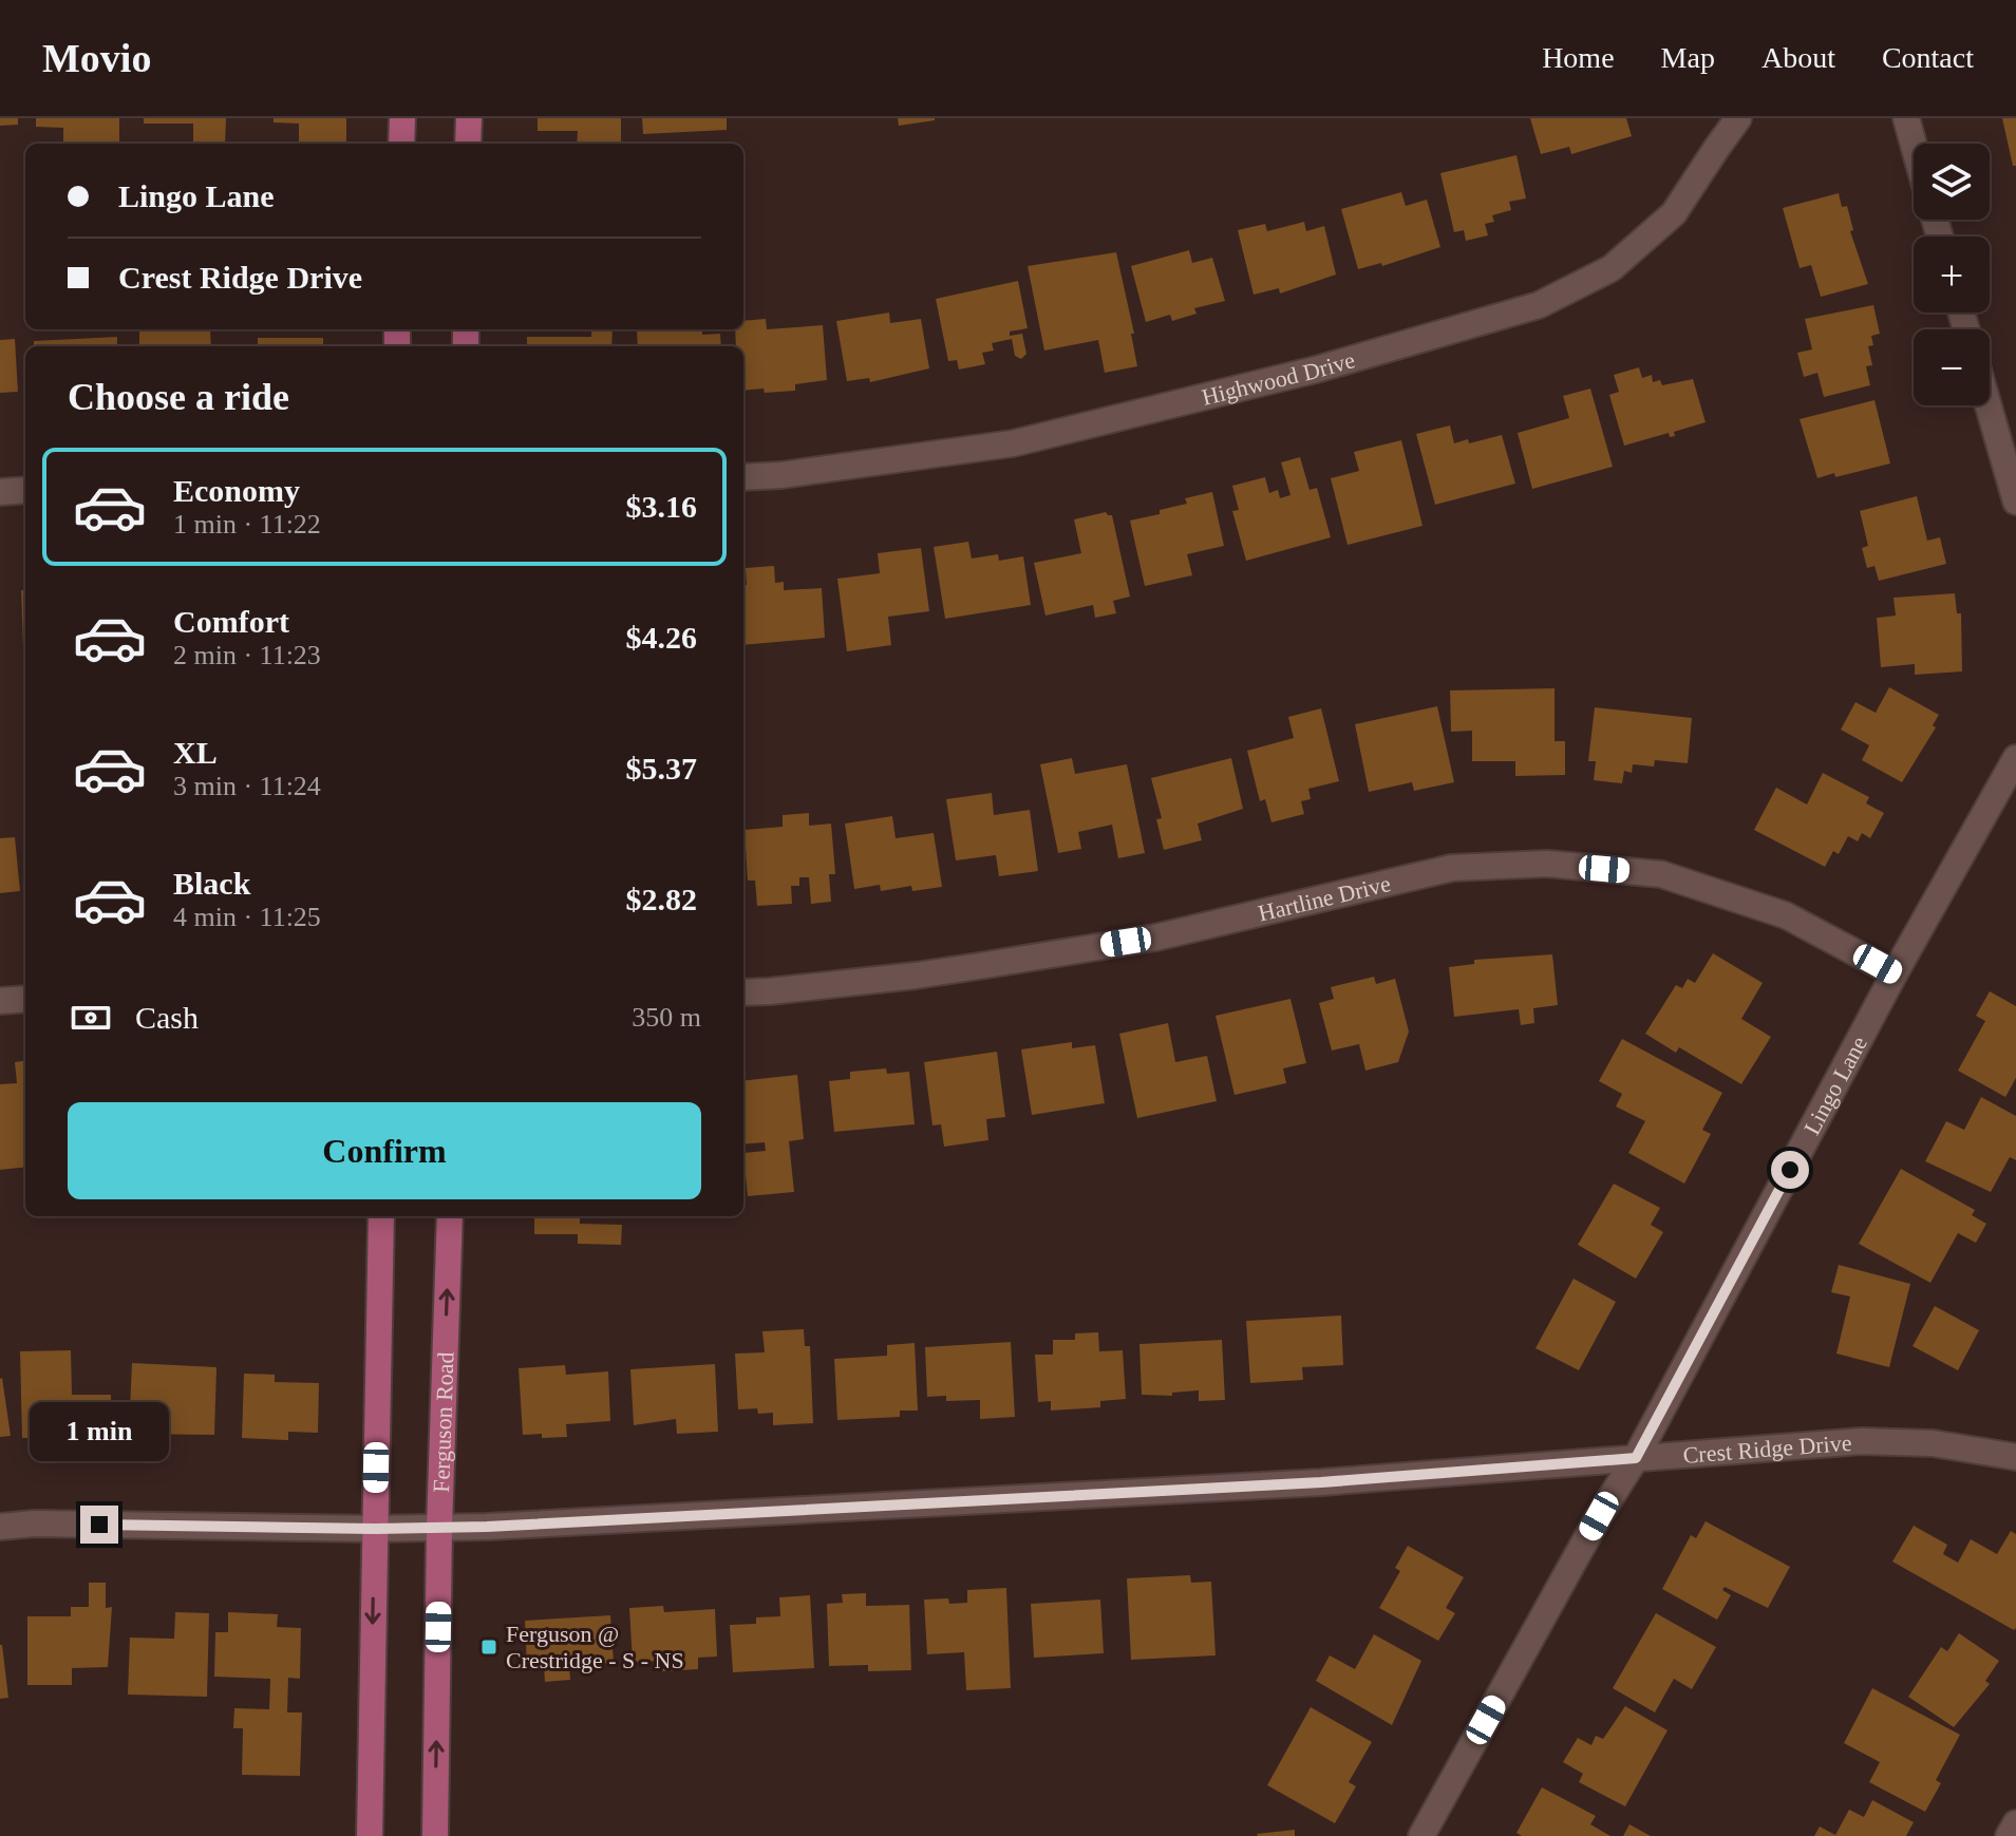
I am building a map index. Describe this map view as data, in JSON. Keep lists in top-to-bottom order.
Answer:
{
  "streets": {
    "main road": ["Ferguson Road"],
    "street": [
      "Highwood Drive",
      "Hartline Drive",
      "Lingo Lane",
      "Crest Ridge Drive"
    ]
  },
  "crossings": [
    ["Hartline Drive", "Lingo Lane"],
    ["Lingo Lane", "Crest Ridge Drive"],
    ["Ferguson Road", "Crest Ridge Drive"]
  ],
  "places": {
    "transit": ["Ferguson @ Crestridge - S - NS"]
  },
  "page": {
    "header": "Movio",
    "nav": [
      "Home",
      "Map",
      "About",
      "Contact"
    ],
    "map_buttons": ["+", "−"],
    "banner": ["Lingo Lane", "Crest Ridge Drive"],
    "heading": "Choose a ride",
    "list": [
      {
        "name": "Economy",
        "note": "1 min · 11:22",
        "value": "$3.16"
      },
      {
        "name": "Comfort",
        "note": "2 min · 11:23",
        "value": "$4.26"
      },
      {
        "name": "XL",
        "note": "3 min · 11:24",
        "value": "$5.37"
      },
      {
        "name": "Black",
        "note": "4 min · 11:25",
        "value": "$2.82"
      }
    ],
    "pay": ["Cash", "350 m"],
    "buttons": "Confirm",
    "bubble": "1 min"
  }
}
